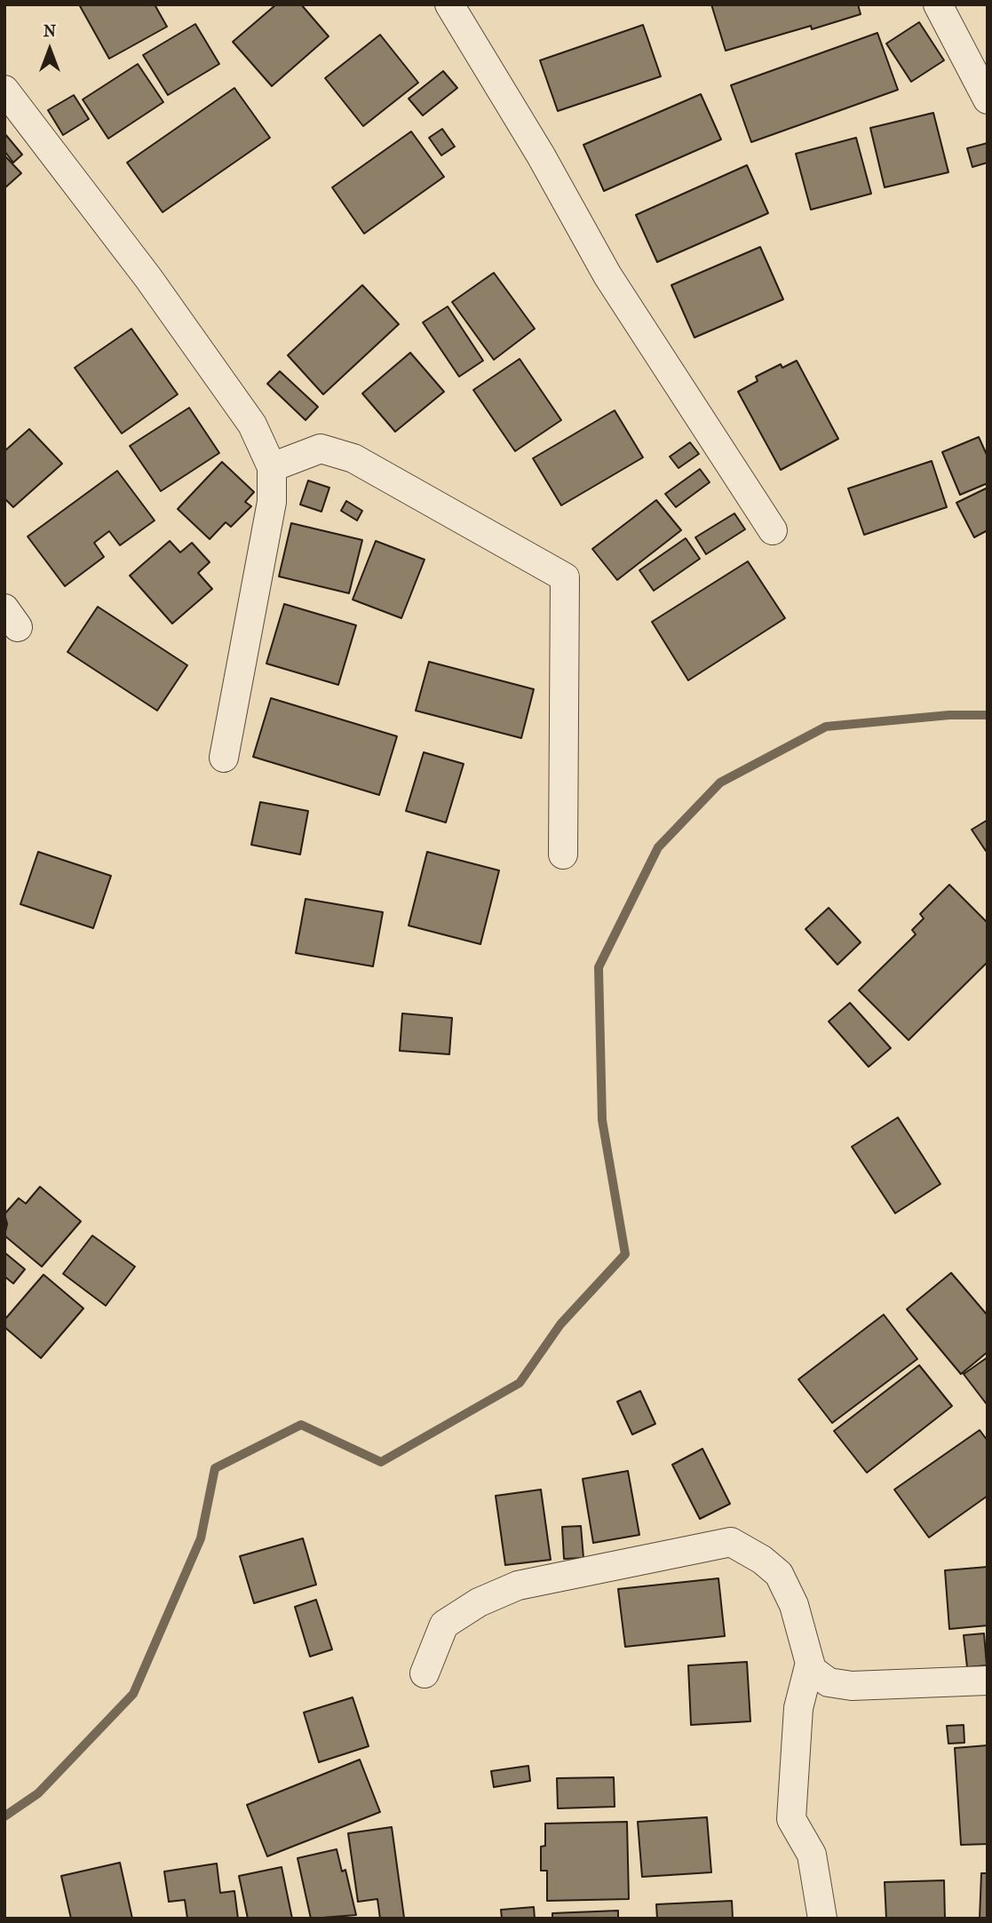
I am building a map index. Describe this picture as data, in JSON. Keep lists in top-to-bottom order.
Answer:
{
  "north": "top"
}
